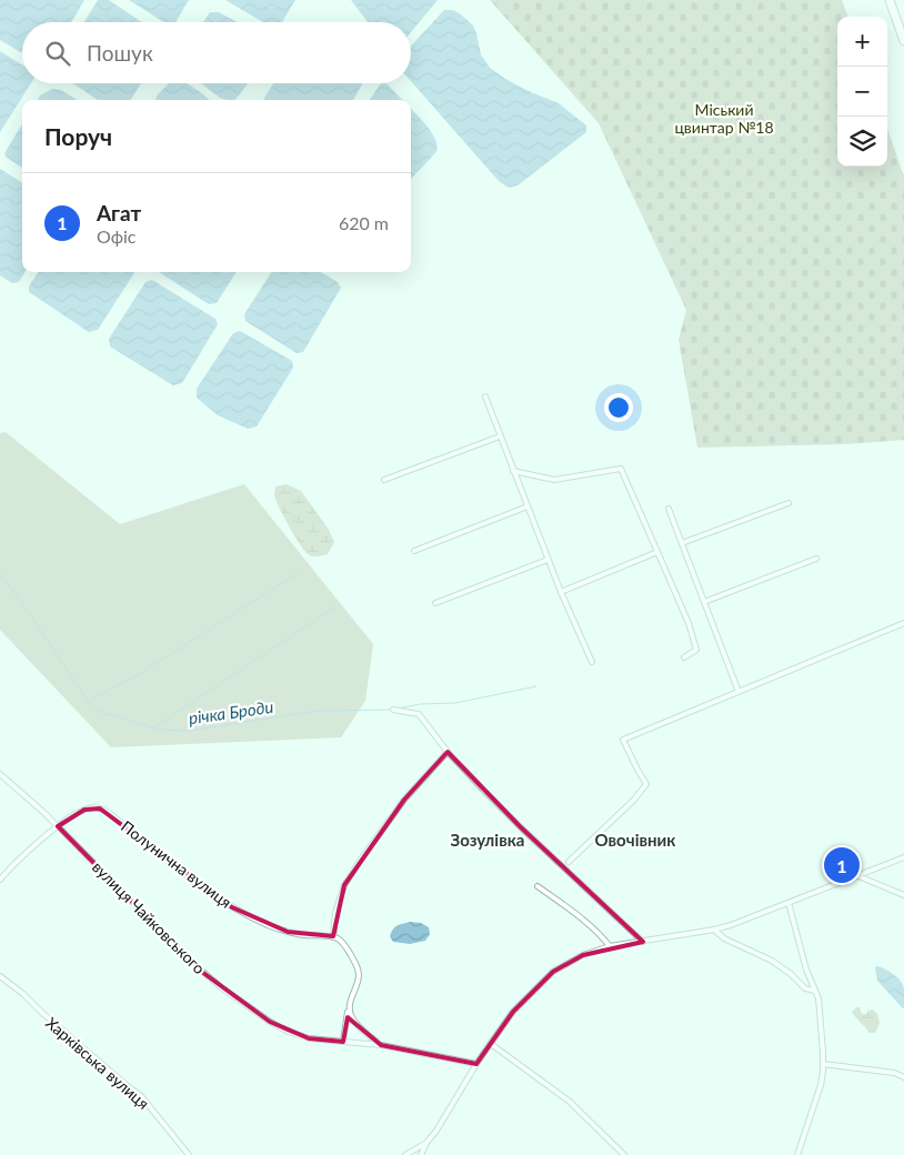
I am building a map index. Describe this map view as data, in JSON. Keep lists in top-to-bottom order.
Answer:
{
  "streets": {
    "street": ["Полунична вулиця", "вулиця Чайковського", "Харківська вулиця"]
  },
  "crossings": [
    ["Полунична вулиця", "вулиця Чайковського"]
  ],
  "districts": ["Зозулівка", "Овочівник"],
  "water": ["річка Броди"],
  "parks": ["Міський цвинтар №18"],
  "page": {
    "map_buttons": ["+", "−"],
    "search": "Пошук",
    "heading": "Поруч",
    "list": [
      {
        "mark": "1",
        "name": "Агат",
        "note": "Офіс",
        "value": "620 m"
      }
    ],
    "pins": "1"
  }
}
